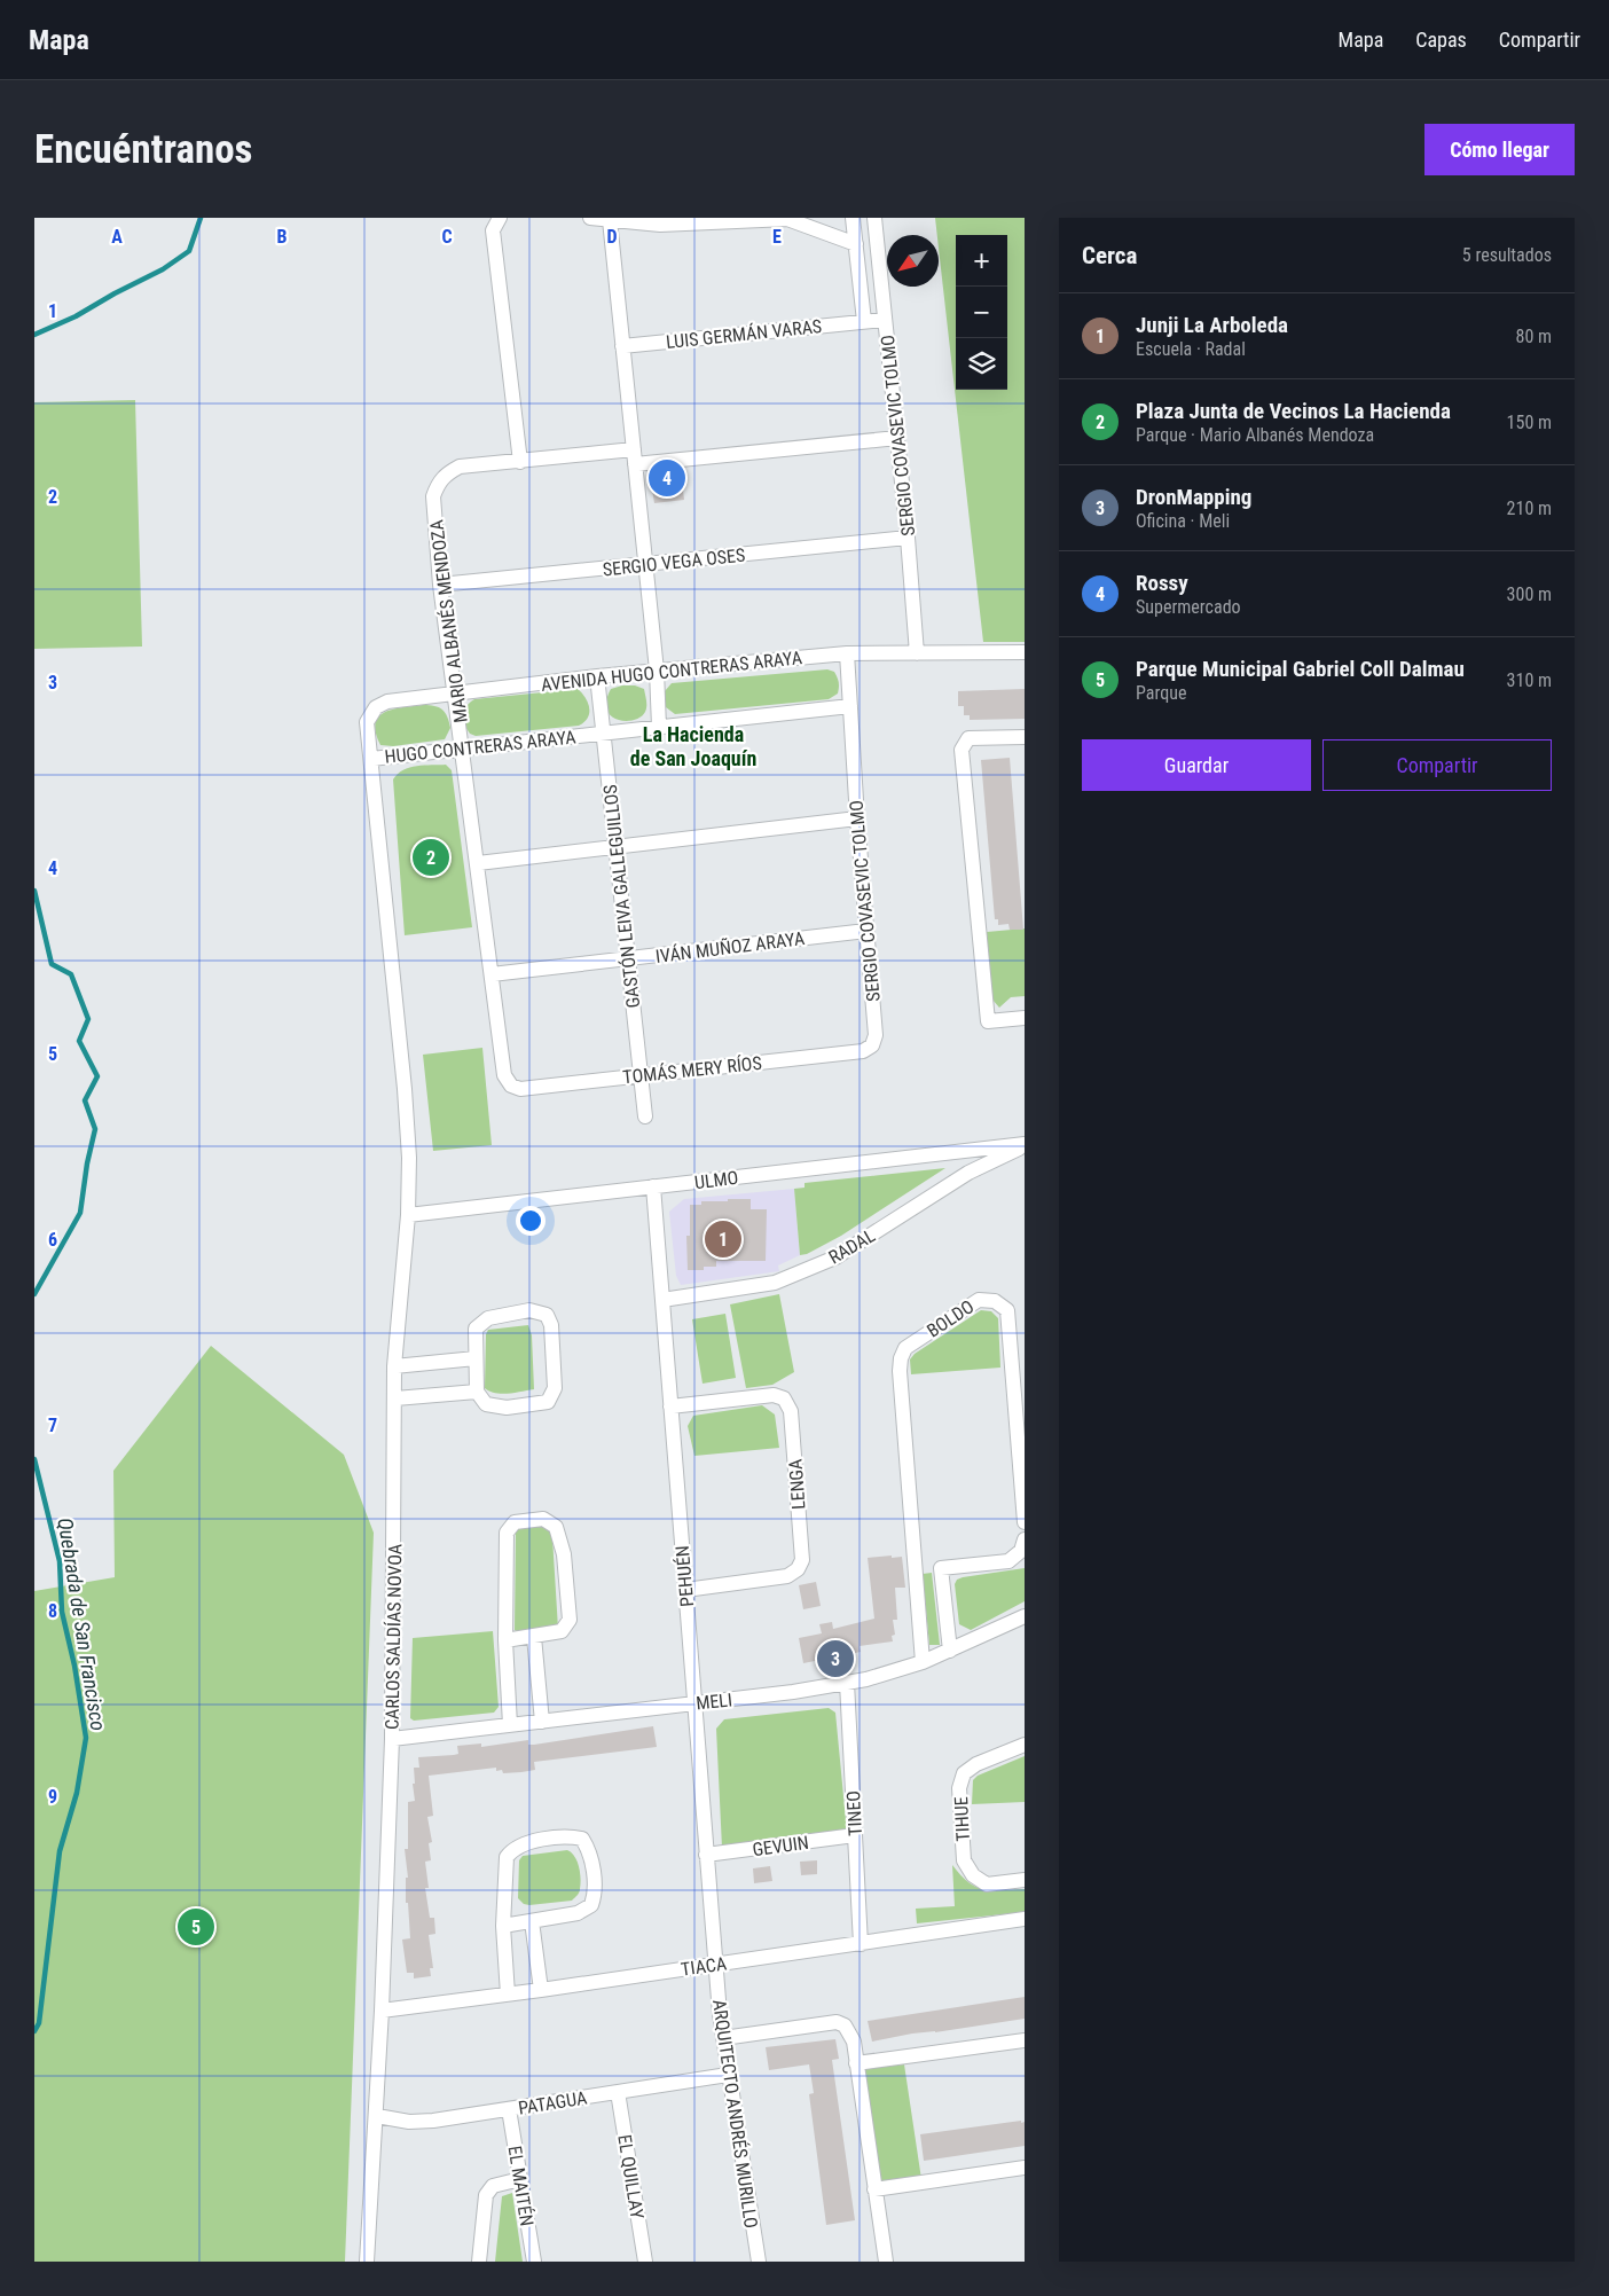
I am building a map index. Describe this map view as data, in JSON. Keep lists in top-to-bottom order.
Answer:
{
  "streets": {
    "street": [
      "LUIS GERMÁN VARAS",
      "SERGIO COVASEVIC TOLMO",
      "SERGIO VEGA OSES",
      "MARIO ALBANÉS MENDOZA",
      "AVENIDA HUGO CONTRERAS ARAYA",
      "HUGO CONTRERAS ARAYA",
      "GASTÓN LEIVA GALLEGUILLOS",
      "IVÁN MUÑOZ ARAYA",
      "TOMÁS MERY RÍOS",
      "ULMO",
      "RADAL",
      "BOLDO",
      "LENGA",
      "PEHUÉN",
      "CARLOS SALDÍAS NOVOA",
      "MELI",
      "TINEO",
      "TIHUE",
      "GEVUIN",
      "TIACA",
      "PATAGUA",
      "ARQUITECTO ANDRÉS MURILLO",
      "EL QUILLAY",
      "EL MAITÉN"
    ]
  },
  "crossings": [
    ["LUIS GERMÁN VARAS", "SERGIO COVASEVIC TOLMO"],
    ["SERGIO COVASEVIC TOLMO", "SERGIO VEGA OSES"],
    ["SERGIO COVASEVIC TOLMO", "AVENIDA HUGO CONTRERAS ARAYA"],
    ["SERGIO COVASEVIC TOLMO", "HUGO CONTRERAS ARAYA"],
    ["SERGIO COVASEVIC TOLMO", "IVÁN MUÑOZ ARAYA"],
    ["SERGIO COVASEVIC TOLMO", "TOMÁS MERY RÍOS"],
    ["SERGIO VEGA OSES", "MARIO ALBANÉS MENDOZA"],
    ["MARIO ALBANÉS MENDOZA", "AVENIDA HUGO CONTRERAS ARAYA"],
    ["MARIO ALBANÉS MENDOZA", "HUGO CONTRERAS ARAYA"],
    ["MARIO ALBANÉS MENDOZA", "IVÁN MUÑOZ ARAYA"],
    ["MARIO ALBANÉS MENDOZA", "TOMÁS MERY RÍOS"],
    ["AVENIDA HUGO CONTRERAS ARAYA", "HUGO CONTRERAS ARAYA"],
    ["AVENIDA HUGO CONTRERAS ARAYA", "GASTÓN LEIVA GALLEGUILLOS"],
    ["HUGO CONTRERAS ARAYA", "GASTÓN LEIVA GALLEGUILLOS"],
    ["HUGO CONTRERAS ARAYA", "CARLOS SALDÍAS NOVOA"],
    ["GASTÓN LEIVA GALLEGUILLOS", "IVÁN MUÑOZ ARAYA"],
    ["GASTÓN LEIVA GALLEGUILLOS", "TOMÁS MERY RÍOS"],
    ["ULMO", "RADAL"],
    ["ULMO", "PEHUÉN"],
    ["ULMO", "CARLOS SALDÍAS NOVOA"],
    ["RADAL", "PEHUÉN"],
    ["BOLDO", "MELI"],
    ["LENGA", "PEHUÉN"],
    ["PEHUÉN", "MELI"],
    ["PEHUÉN", "GEVUIN"],
    ["PEHUÉN", "TIACA"],
    ["PEHUÉN", "ARQUITECTO ANDRÉS MURILLO"],
    ["CARLOS SALDÍAS NOVOA", "MELI"],
    ["CARLOS SALDÍAS NOVOA", "TIACA"],
    ["CARLOS SALDÍAS NOVOA", "PATAGUA"],
    ["MELI", "TINEO"],
    ["TINEO", "GEVUIN"],
    ["TINEO", "TIACA"],
    ["TIACA", "ARQUITECTO ANDRÉS MURILLO"],
    ["PATAGUA", "ARQUITECTO ANDRÉS MURILLO"],
    ["PATAGUA", "EL QUILLAY"],
    ["PATAGUA", "EL MAITÉN"]
  ],
  "districts": ["La Hacienda de San Joaquín"],
  "water": ["Quebrada de San Francisco"],
  "north": "bottom left",
  "page": {
    "header": "Mapa",
    "nav": ["Mapa", "Capas", "Compartir"],
    "buttons": [
      "Cómo llegar",
      ["Guardar", "Compartir"]
    ],
    "title": "Encuéntranos",
    "heading": ["Cerca", "5 resultados"],
    "map_buttons": ["+", "−"],
    "list": [
      {
        "mark": "1",
        "name": "Junji La Arboleda",
        "note": "Escuela · Radal",
        "value": "80 m"
      },
      {
        "mark": "2",
        "name": "Plaza Junta de Vecinos La Hacienda",
        "note": "Parque · Mario Albanés Mendoza",
        "value": "150 m"
      },
      {
        "mark": "3",
        "name": "DronMapping",
        "note": "Oficina · Meli",
        "value": "210 m"
      },
      {
        "mark": "4",
        "name": "Rossy",
        "note": "Supermercado",
        "value": "300 m"
      },
      {
        "mark": "5",
        "name": "Parque Municipal Gabriel Coll Dalmau",
        "note": "Parque",
        "value": "310 m"
      }
    ],
    "pins": [
      "4",
      "2",
      "1",
      "3",
      "5"
    ]
  },
  "grid": {
    "columns": [
      "A",
      "B",
      "C",
      "D",
      "E"
    ],
    "rows": [
      "1",
      "2",
      "3",
      "4",
      "5",
      "6",
      "7",
      "8",
      "9"
    ]
  }
}
